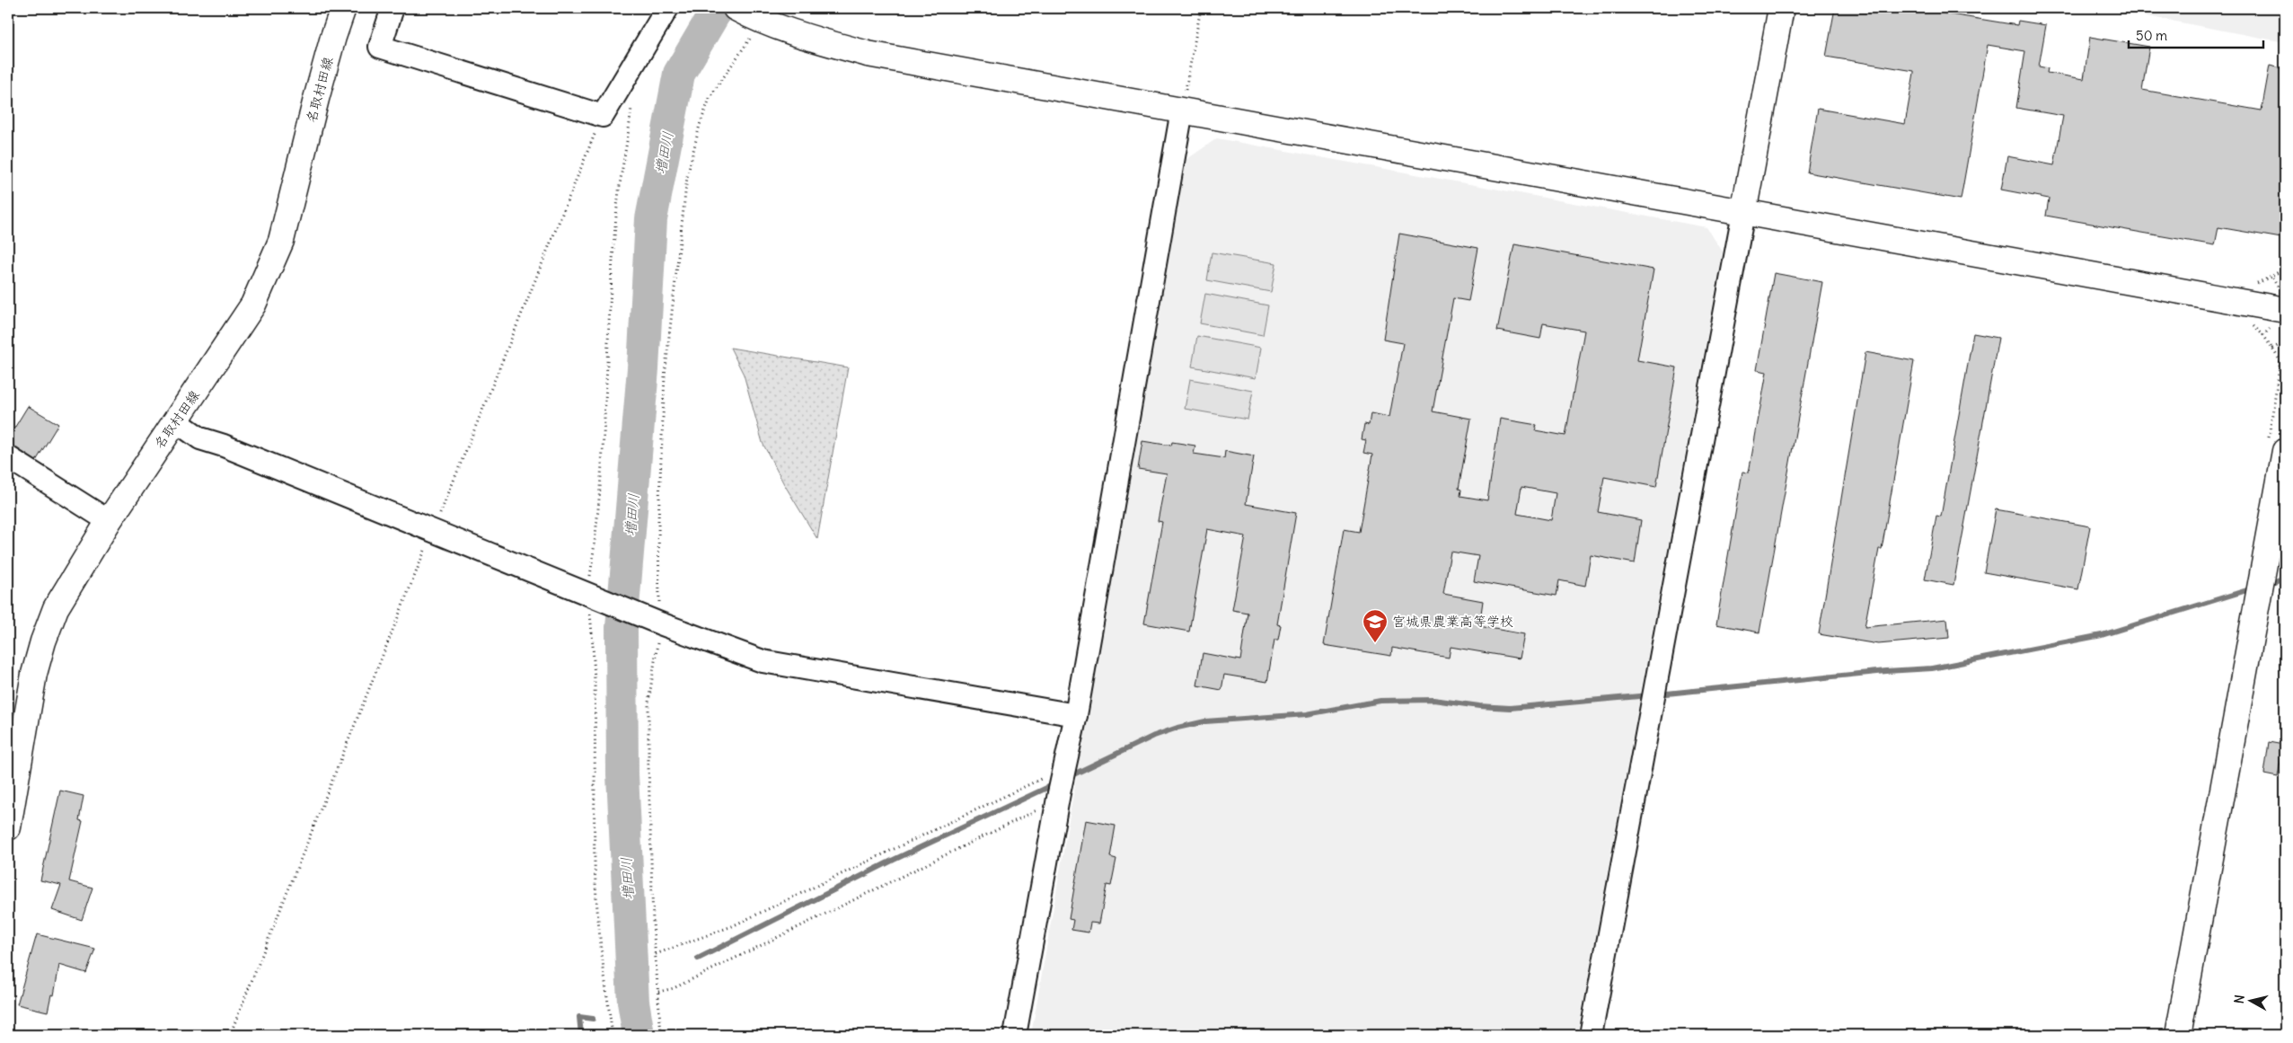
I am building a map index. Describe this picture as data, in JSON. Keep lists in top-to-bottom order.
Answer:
{
  "streets": {
    "street": ["名取村田線"]
  },
  "water": ["増田川"],
  "places": {
    "school or university": ["宮城県農業高等学校"]
  },
  "scale_bar": "50 m",
  "north": "left"
}
